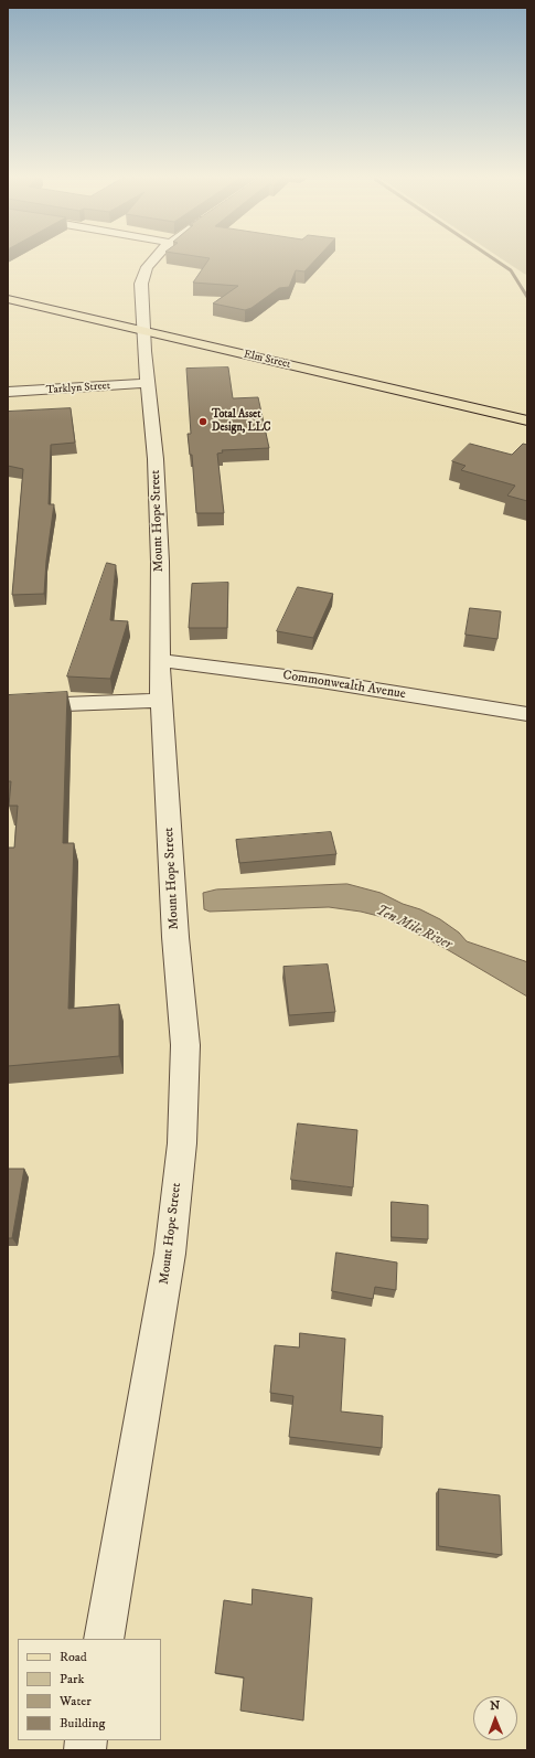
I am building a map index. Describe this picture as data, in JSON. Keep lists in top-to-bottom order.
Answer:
{
  "streets": {
    "main road": ["Elm Street"],
    "street": ["Tarklyn Street", "Mount Hope Street", "Commonwealth Avenue"]
  },
  "crossings": [
    ["Elm Street", "Mount Hope Street"],
    ["Tarklyn Street", "Mount Hope Street"],
    ["Mount Hope Street", "Commonwealth Avenue"]
  ],
  "water": ["Ten Mile River"],
  "places": ["Total Asset Design, LLC"],
  "legend": [
    "Road",
    "Park",
    "Water",
    "Building"
  ],
  "north": "top"
}
